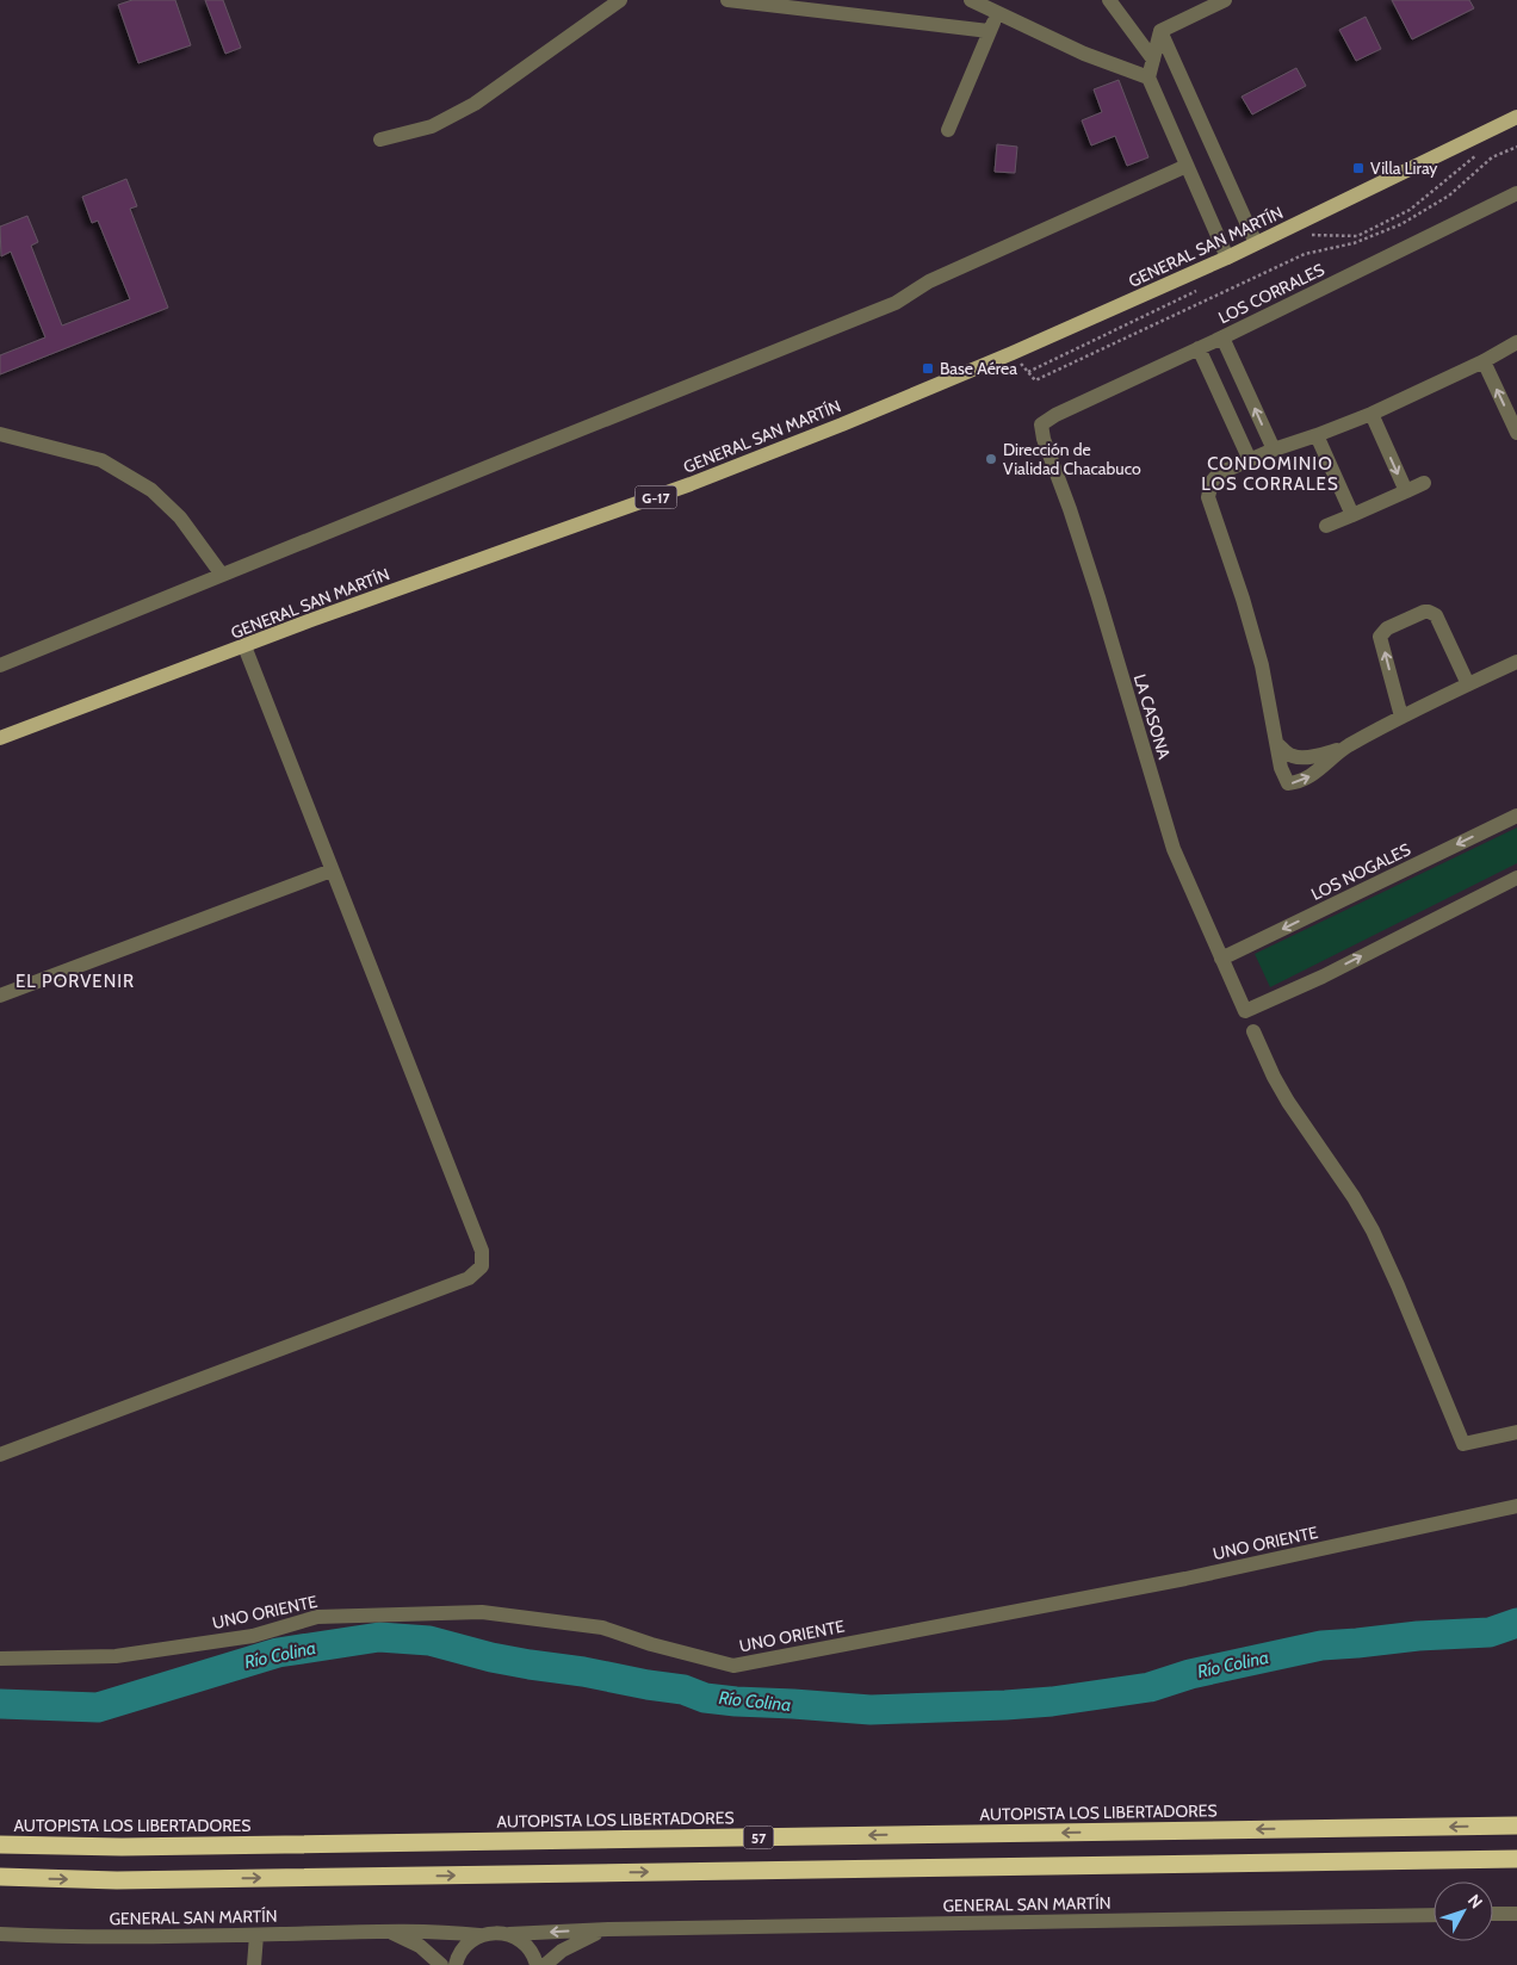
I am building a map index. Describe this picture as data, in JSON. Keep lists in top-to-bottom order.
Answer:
{
  "streets": {
    "highway": ["AUTOPISTA LOS LIBERTADORES", "57"],
    "main road": ["GENERAL SAN MARTÍN", "G-17"],
    "street": [
      "LOS CORRALES",
      "LA CASONA",
      "LOS NOGALES",
      "UNO ORIENTE"
    ]
  },
  "crossings": [
    ["LOS CORRALES", "LA CASONA"],
    ["LA CASONA", "LOS NOGALES"]
  ],
  "one_way": ["LOS NOGALES"],
  "districts": ["CONDOMINIO LOS CORRALES", "EL PORVENIR"],
  "water": ["Río Colina"],
  "places": {
    "transit": ["Villa Liray", "Base Aérea"],
    "other": ["Dirección de Vialidad Chacabuco"]
  },
  "north": "top right"
}
